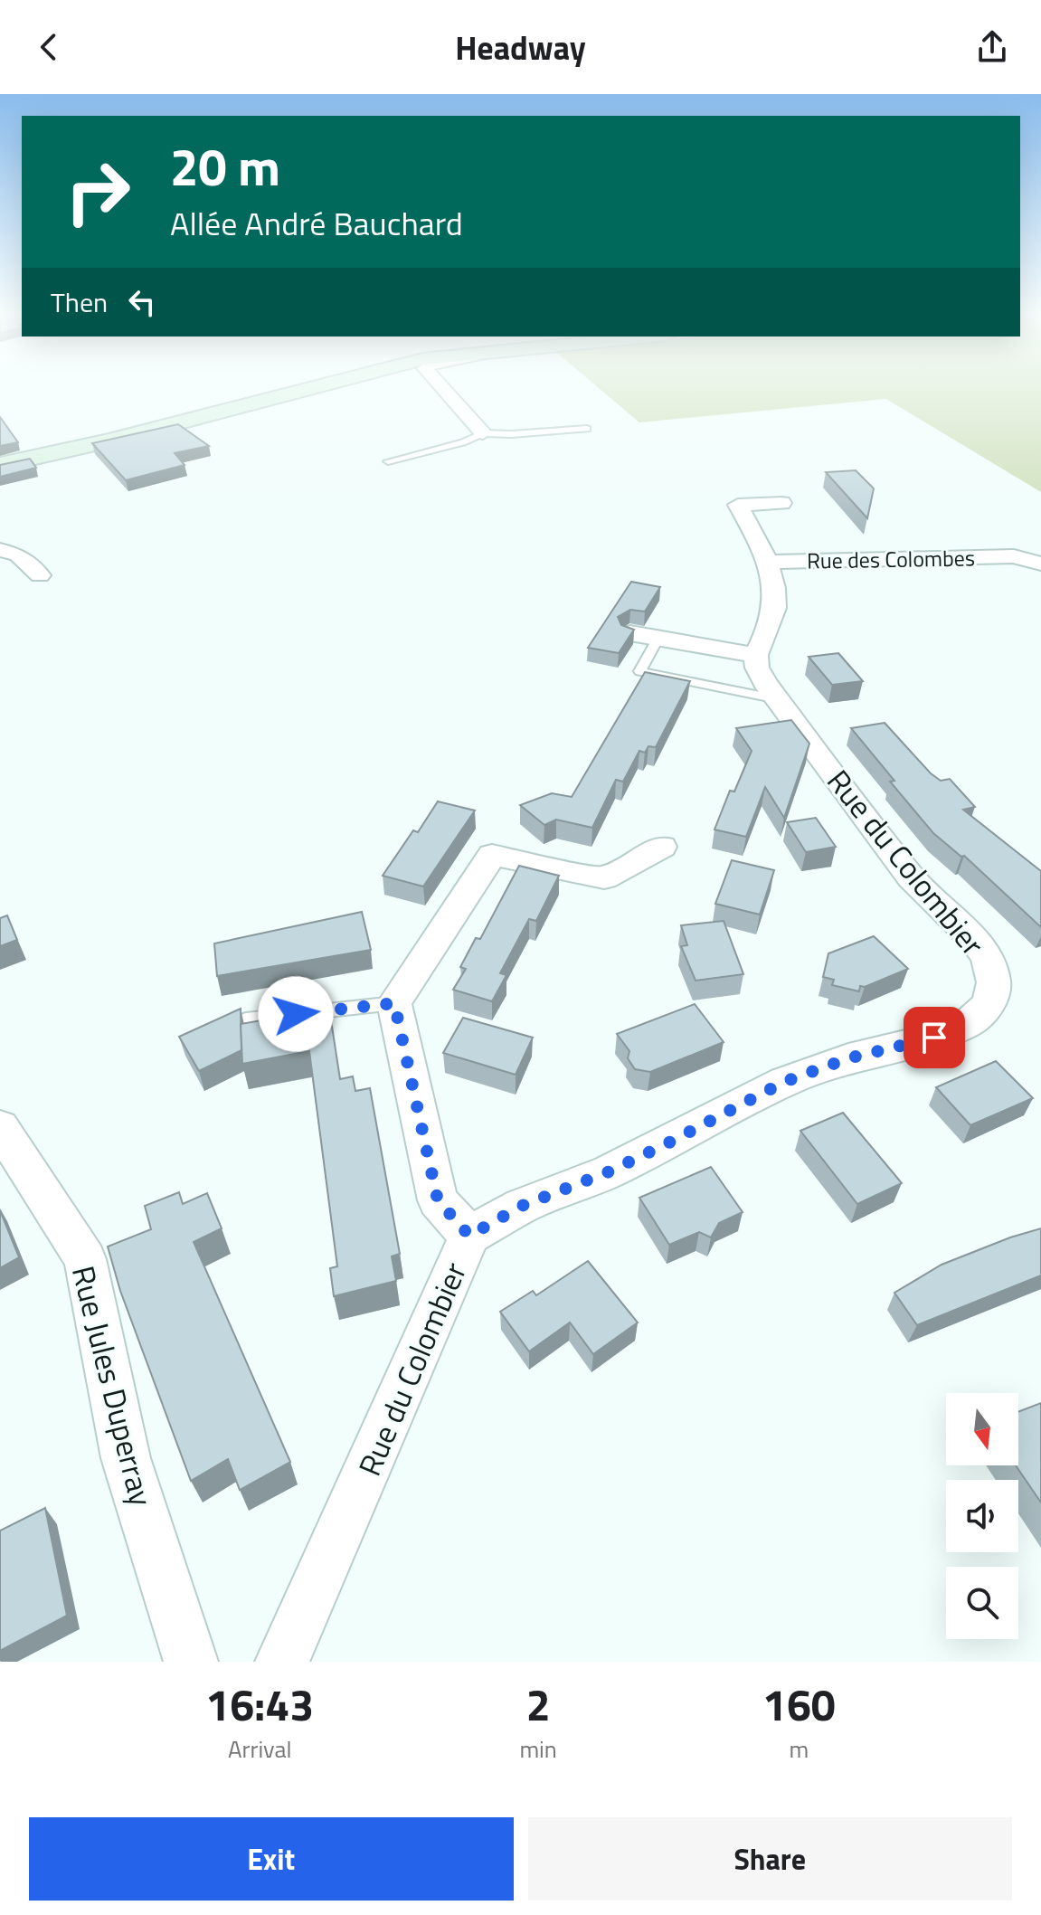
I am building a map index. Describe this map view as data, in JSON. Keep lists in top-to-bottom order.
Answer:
{
  "streets": {
    "street": ["Rue des Colombes", "Rue du Colombier", "Rue Jules Duperray"]
  },
  "north": "bottom",
  "page": {
    "header": "Headway",
    "turn": ["20 m", "Allée André Bauchard"],
    "then": "Then",
    "eta": [
      "16:43",
      "Arrival",
      "2",
      "min",
      "160",
      "m"
    ],
    "buttons": ["Exit", "Share"]
  }
}
